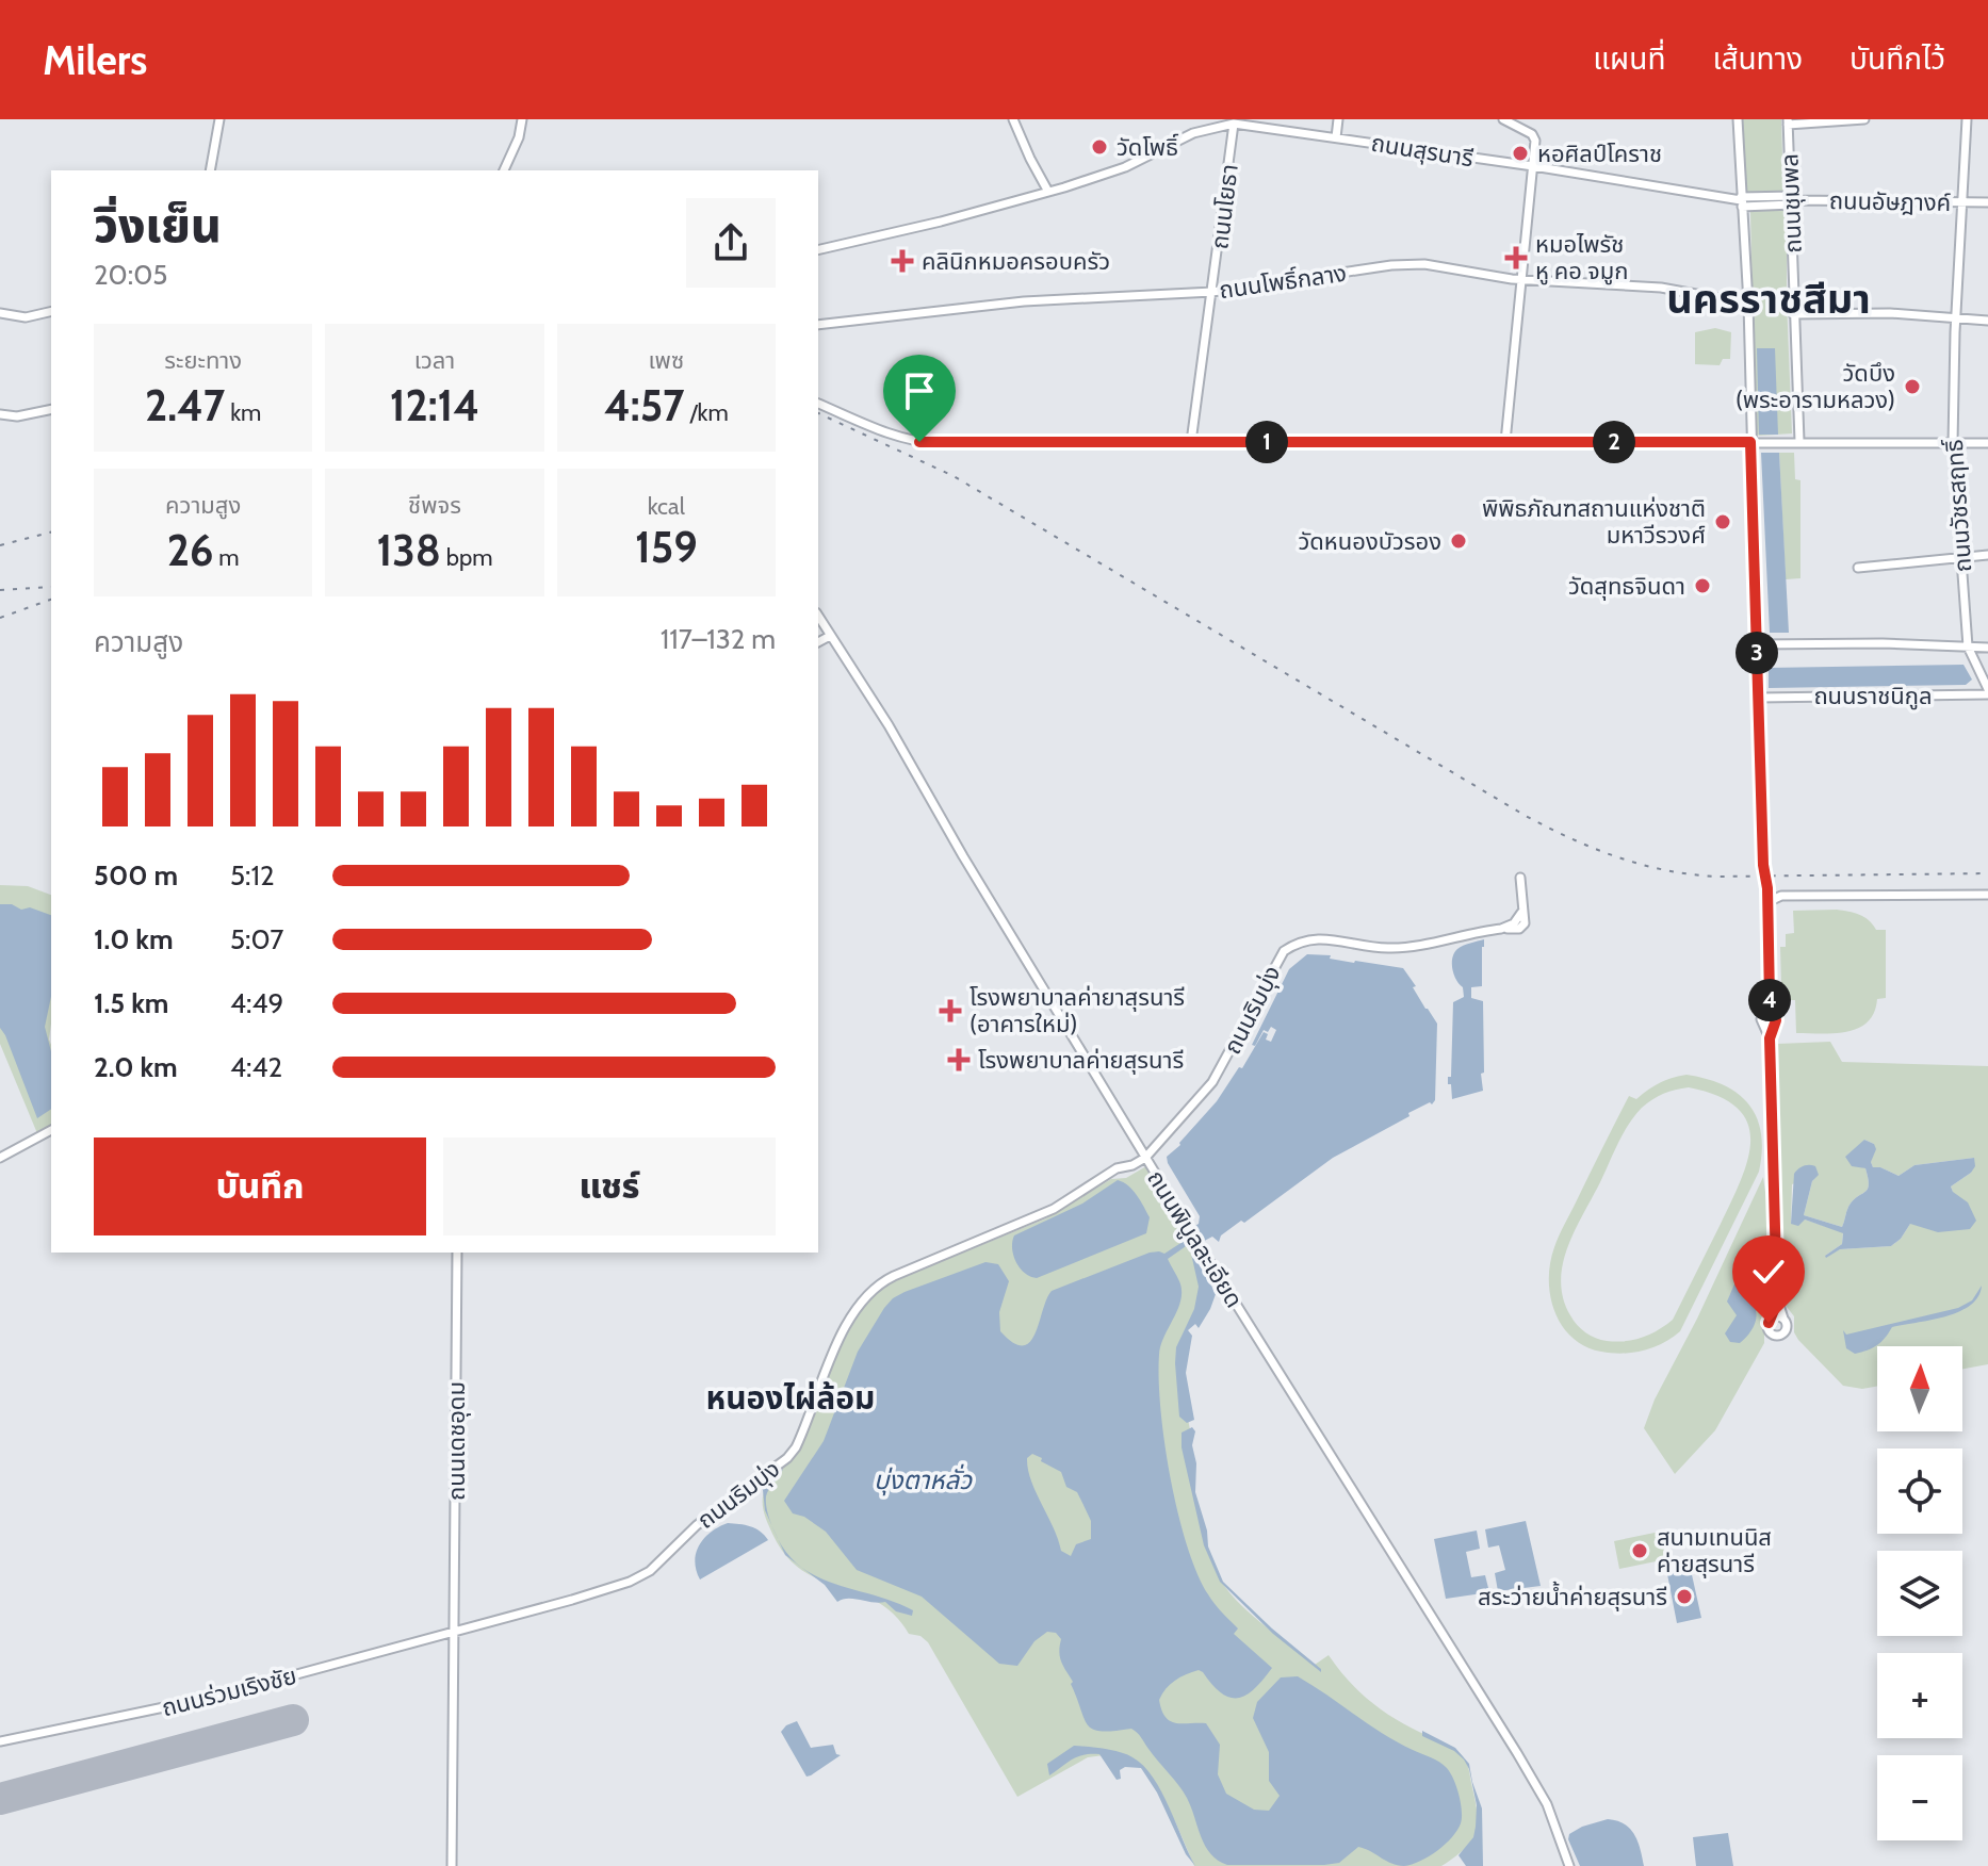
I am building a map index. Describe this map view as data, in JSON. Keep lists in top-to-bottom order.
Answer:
{
  "streets": {
    "main road": [
      "ถนนสุรนารี",
      "ถนนอัษฎางค์",
      "ถนนชุมพล",
      "ถนนโยธา",
      "ถนนโพธิ์กลาง",
      "ถนนวัชรสฤทธิ์",
      "ถนนราชนิกูล",
      "ถนนริมบุ่ง",
      "ถนนพิบูลละเอียด",
      "ถนนเดชอุดม",
      "ถนนร่วมเริงชัย"
    ]
  },
  "crossings": [
    ["ถนนสุรนารี", "ถนนอัษฎางค์"],
    ["ถนนสุรนารี", "ถนนโยธา"],
    ["ถนนอัษฎางค์", "ถนนชุมพล"],
    ["ถนนอัษฎางค์", "ถนนวัชรสฤทธิ์"],
    ["ถนนโยธา", "ถนนโพธิ์กลาง"],
    ["ถนนวัชรสฤทธิ์", "ถนนราชนิกูล"],
    ["ถนนริมบุ่ง", "ถนนพิบูลละเอียด"],
    ["ถนนริมบุ่ง", "ถนนเดชอุดม"],
    ["ถนนริมบุ่ง", "ถนนร่วมเริงชัย"],
    ["ถนนเดชอุดม", "ถนนร่วมเริงชัย"]
  ],
  "districts": ["นครราชสีมา", "หนองไผ่ล้อม"],
  "water": ["บุ่งตาหลั่ว"],
  "places": {
    "other": [
      "วัดโพธิ์",
      "หอศิลป์โคราช",
      "วัดบึง (พระอารามหลวง)",
      "พิพิธภัณฑสถานแห่งชาติ มหาวีรวงศ์",
      "วัดหนองบัวรอง",
      "วัดสุทธจินดา",
      "สนามเทนนิส ค่ายสุรนารี",
      "สระว่ายนํ้าค่ายสุรนารี"
    ],
    "health": [
      "หมอไพรัช หู คอ จมูก",
      "คลินิกหมอครอบครัว",
      "โรงพยาบาลค่ายาสุรนารี (อาคารใหม่)",
      "โรงพยาบาลค่ายสุรนารี"
    ]
  },
  "north": "top",
  "page": {
    "header": "Milers",
    "nav": ["แผนที่", "เส้นทาง", "บันทึกไว้"],
    "heading": ["วิ่งเย็น", "20:05"],
    "stats": [
      ["ระยะทาง", "2.47 km"],
      ["เวลา", "12:14"],
      ["เพซ", "4:57 /km"],
      ["ความสูง", "26 m"],
      ["ชีพจร", "138 bpm"],
      ["kcal", "159"]
    ],
    "pins": [
      "1",
      "2",
      "3",
      "4"
    ],
    "chart": ["ความสูง", "117–132 m"],
    "list": [
      {
        "name": "500 m",
        "note": "5:12"
      },
      {
        "name": "1.0 km",
        "note": "5:07"
      },
      {
        "name": "1.5 km",
        "note": "4:49"
      },
      {
        "name": "2.0 km",
        "note": "4:42"
      }
    ],
    "buttons": ["บันทึก", "แชร์"],
    "map_buttons": ["+", "−"]
  }
}
